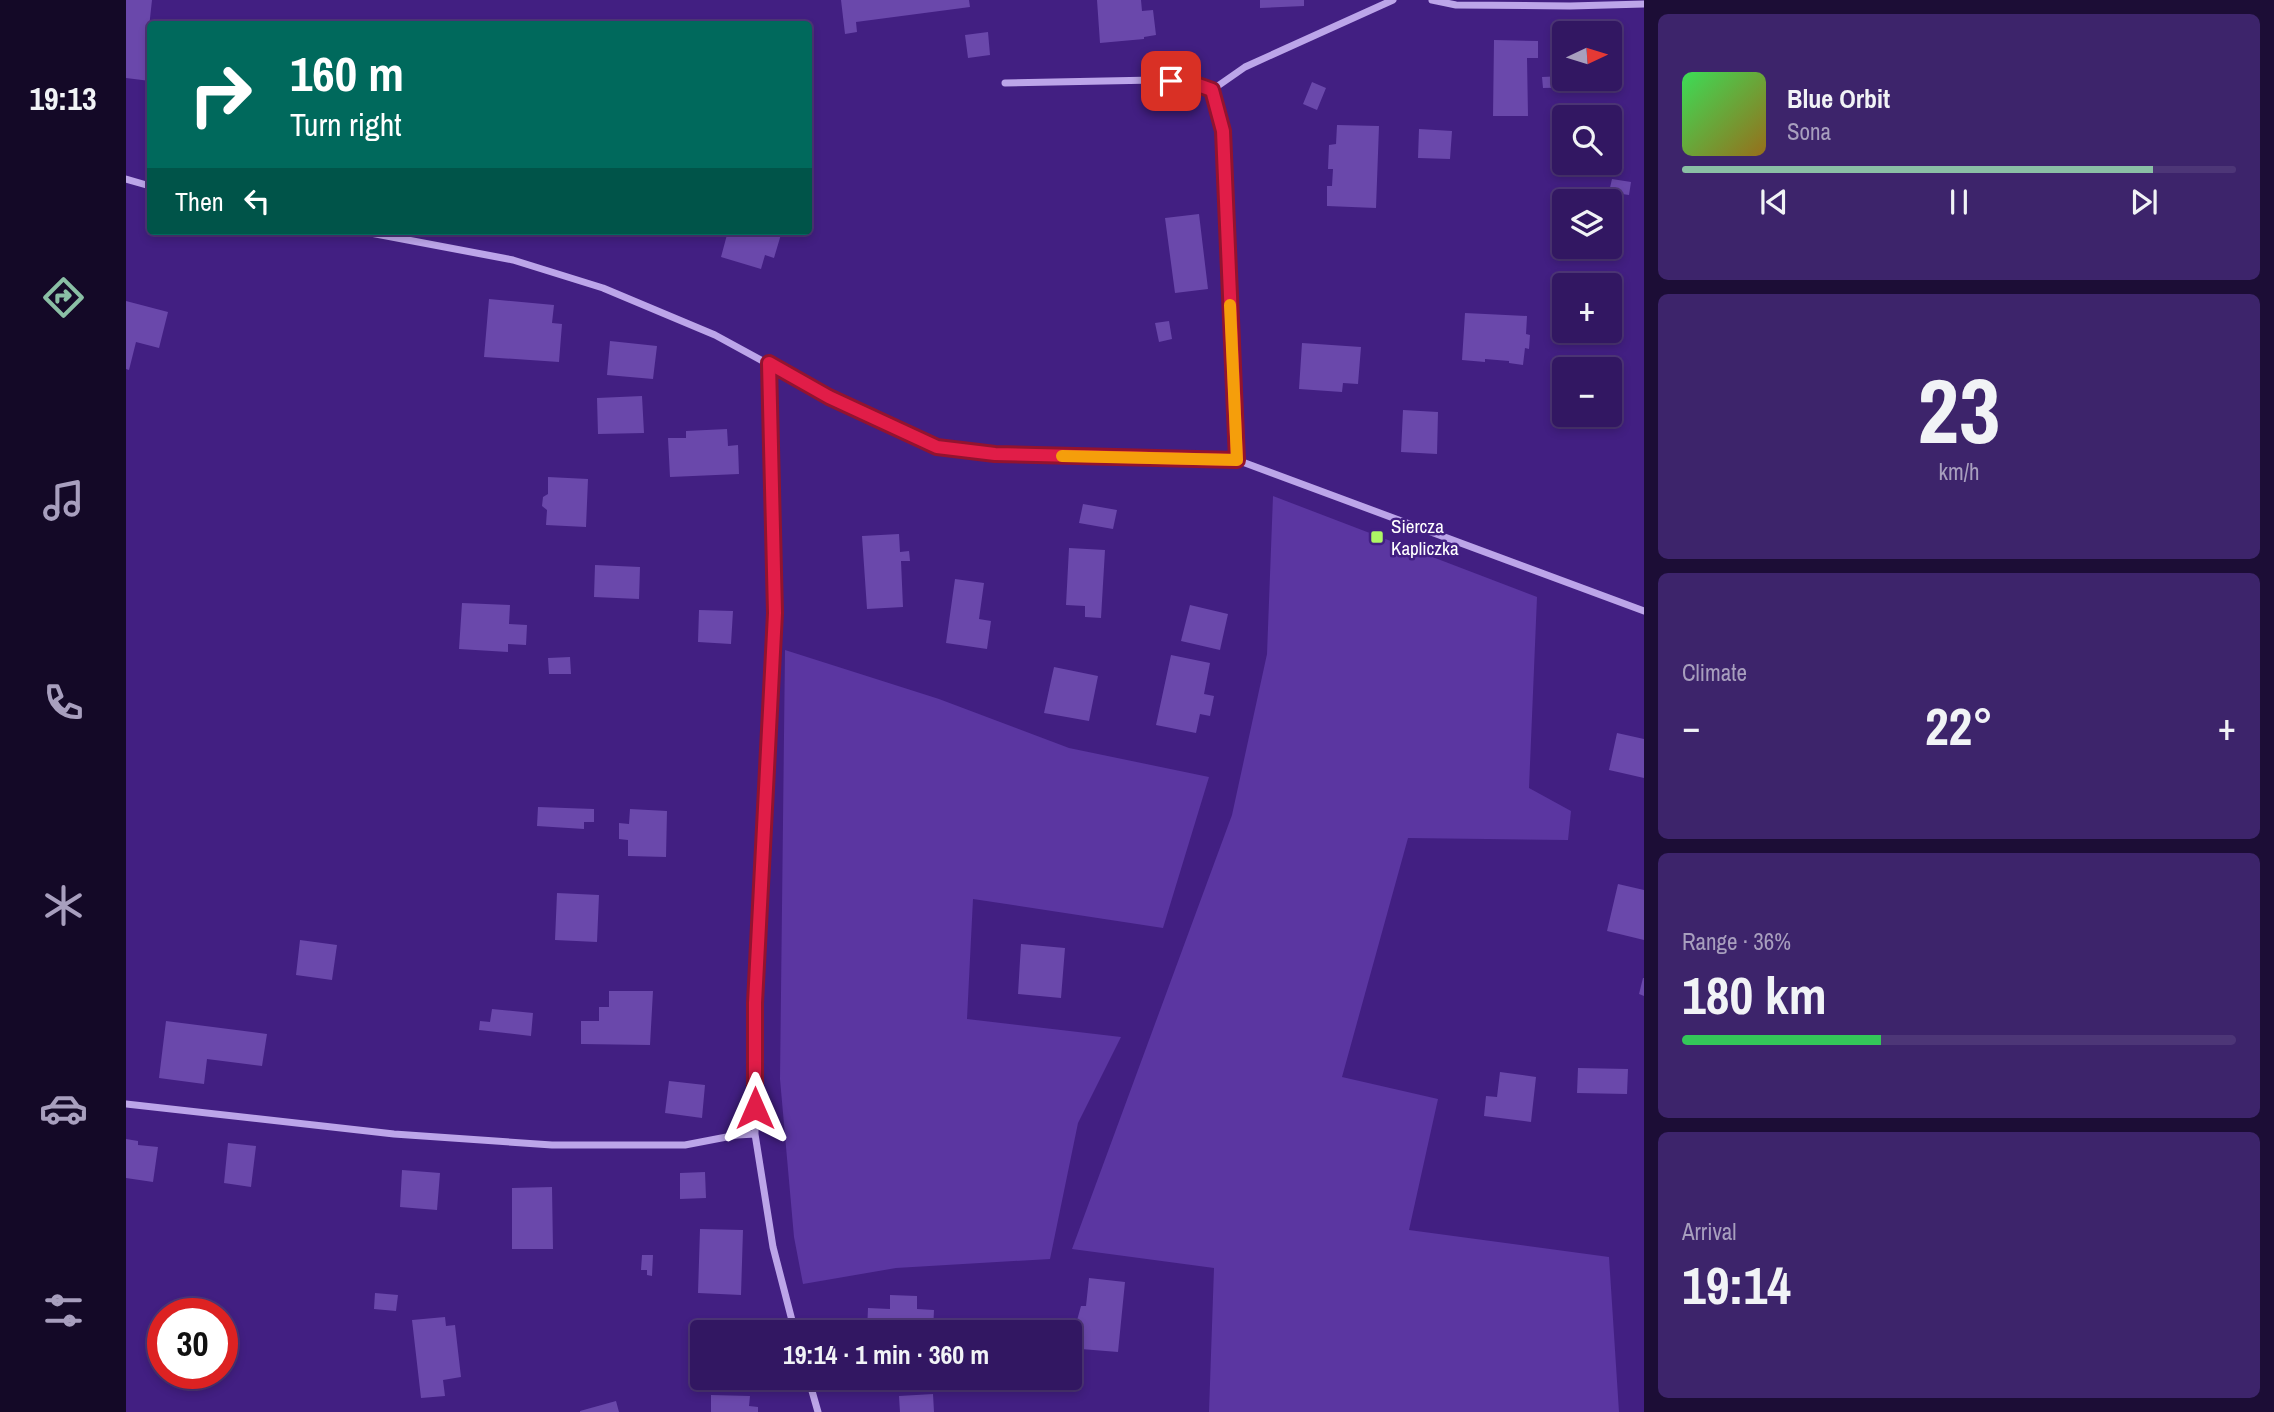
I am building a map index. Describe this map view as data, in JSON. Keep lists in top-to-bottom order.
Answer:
{
  "places": {
    "transit": ["Siercza Kapliczka"]
  },
  "north": "right",
  "page": {
    "tabs": "19:13",
    "map_buttons": ["+", "−"],
    "turn": ["160 m", "Turn right"],
    "song": ["Blue Orbit", "Sona"],
    "then": "Then",
    "tile": [
      ["23", "km/h"],
      "Climate",
      ["Range · 36%", "180 km"],
      ["Arrival", "19:14"]
    ],
    "heat": ["−", "22°", "+"],
    "limit": "30",
    "trip": "19:14 · 1 min · 360 m"
  }
}
